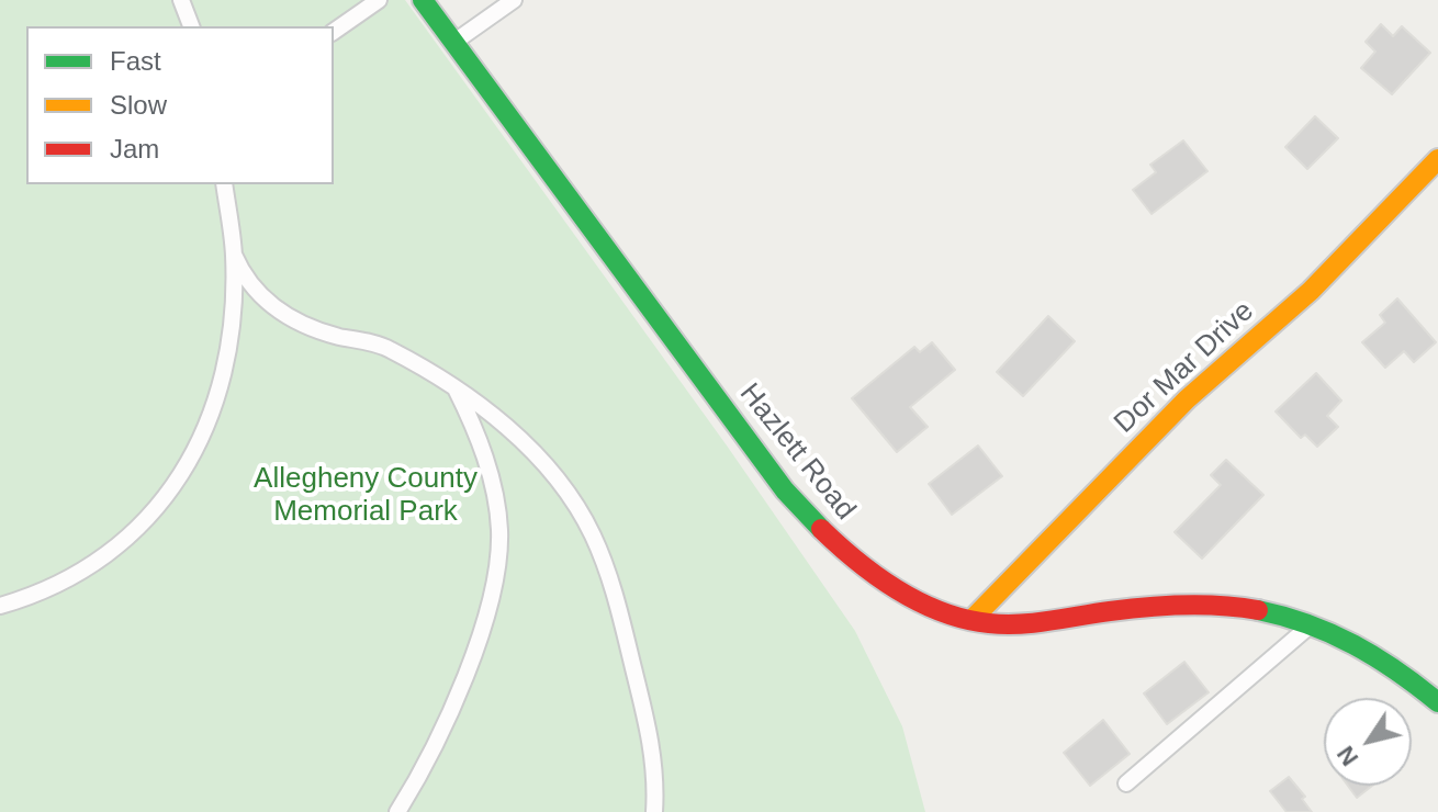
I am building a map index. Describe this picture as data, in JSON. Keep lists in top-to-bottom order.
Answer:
{
  "streets": {
    "street": ["Dor Mar Drive", "Hazlett Road"]
  },
  "crossings": [
    ["Dor Mar Drive", "Hazlett Road"]
  ],
  "parks": ["Allegheny County Memorial Park"],
  "legend": ["Fast", "Slow", "Jam"],
  "north": "bottom left"
}
